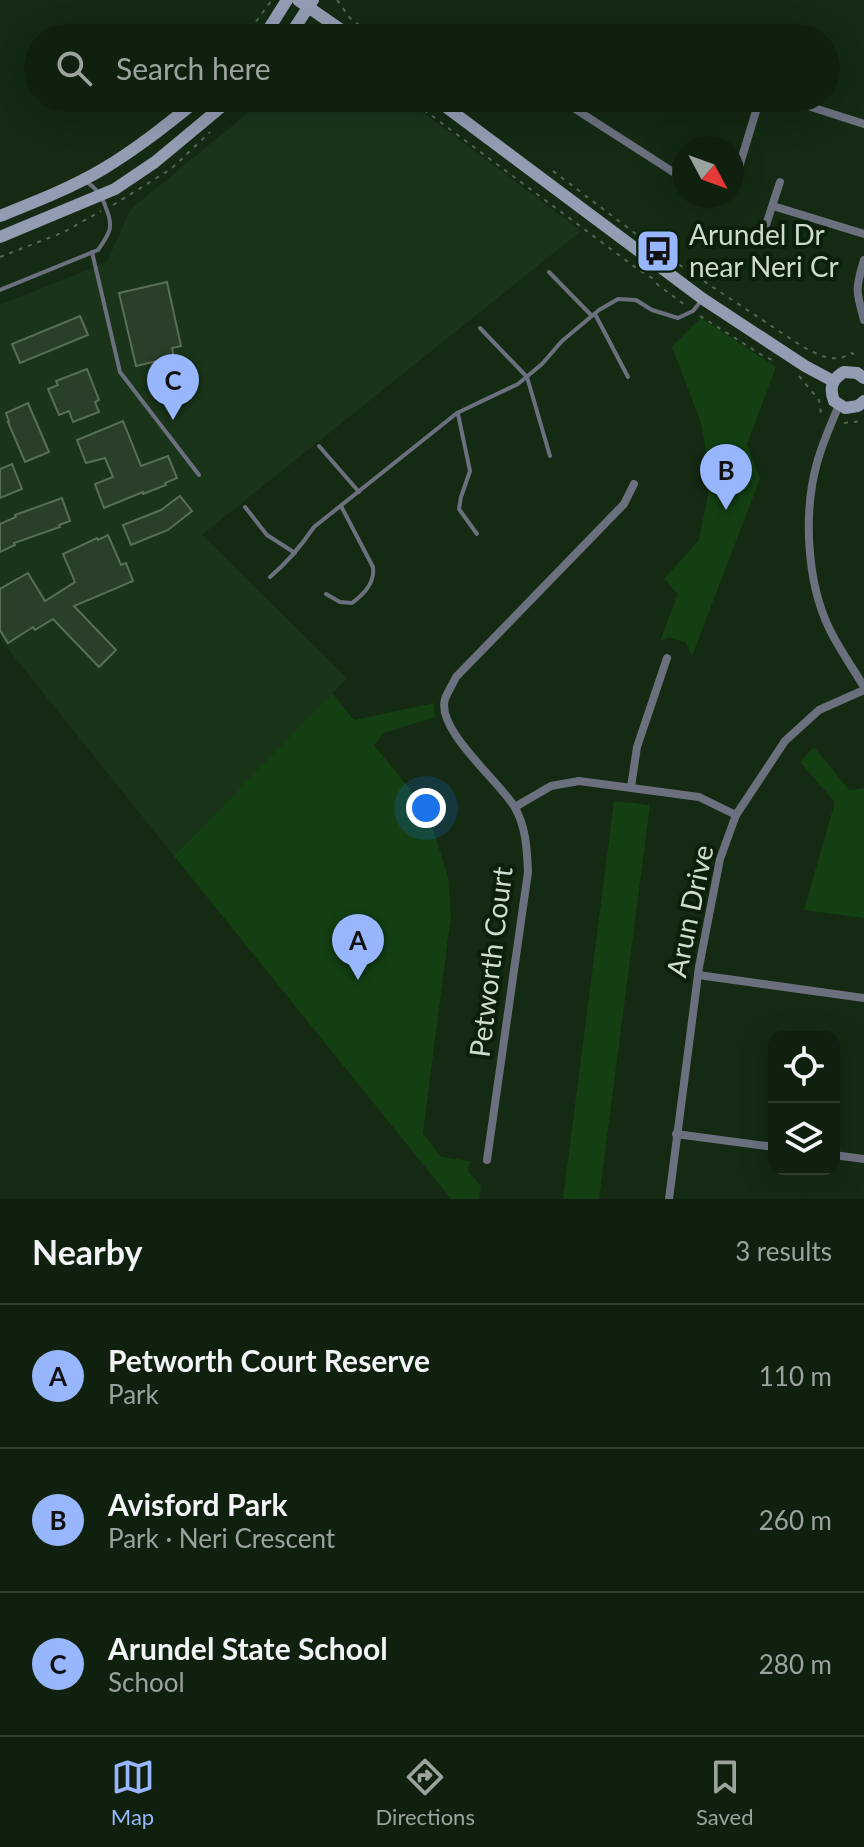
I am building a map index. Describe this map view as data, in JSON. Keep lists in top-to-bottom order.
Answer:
{
  "streets": {
    "street": ["Arun Drive", "Petworth Court"]
  },
  "places": {
    "bus stop": ["Arundel Dr near Neri Cr"]
  },
  "north": "bottom right",
  "page": {
    "search": "Search here",
    "pins": ["C", "B", "A"],
    "heading": ["Nearby", "3 results"],
    "list": [
      {
        "mark": "A",
        "name": "Petworth Court Reserve",
        "note": "Park",
        "value": "110 m"
      },
      {
        "mark": "B",
        "name": "Avisford Park",
        "note": "Park · Neri Crescent",
        "value": "260 m"
      },
      {
        "mark": "C",
        "name": "Arundel State School",
        "note": "School",
        "value": "280 m"
      }
    ],
    "nav": ["Map", "Directions", "Saved"]
  }
}
